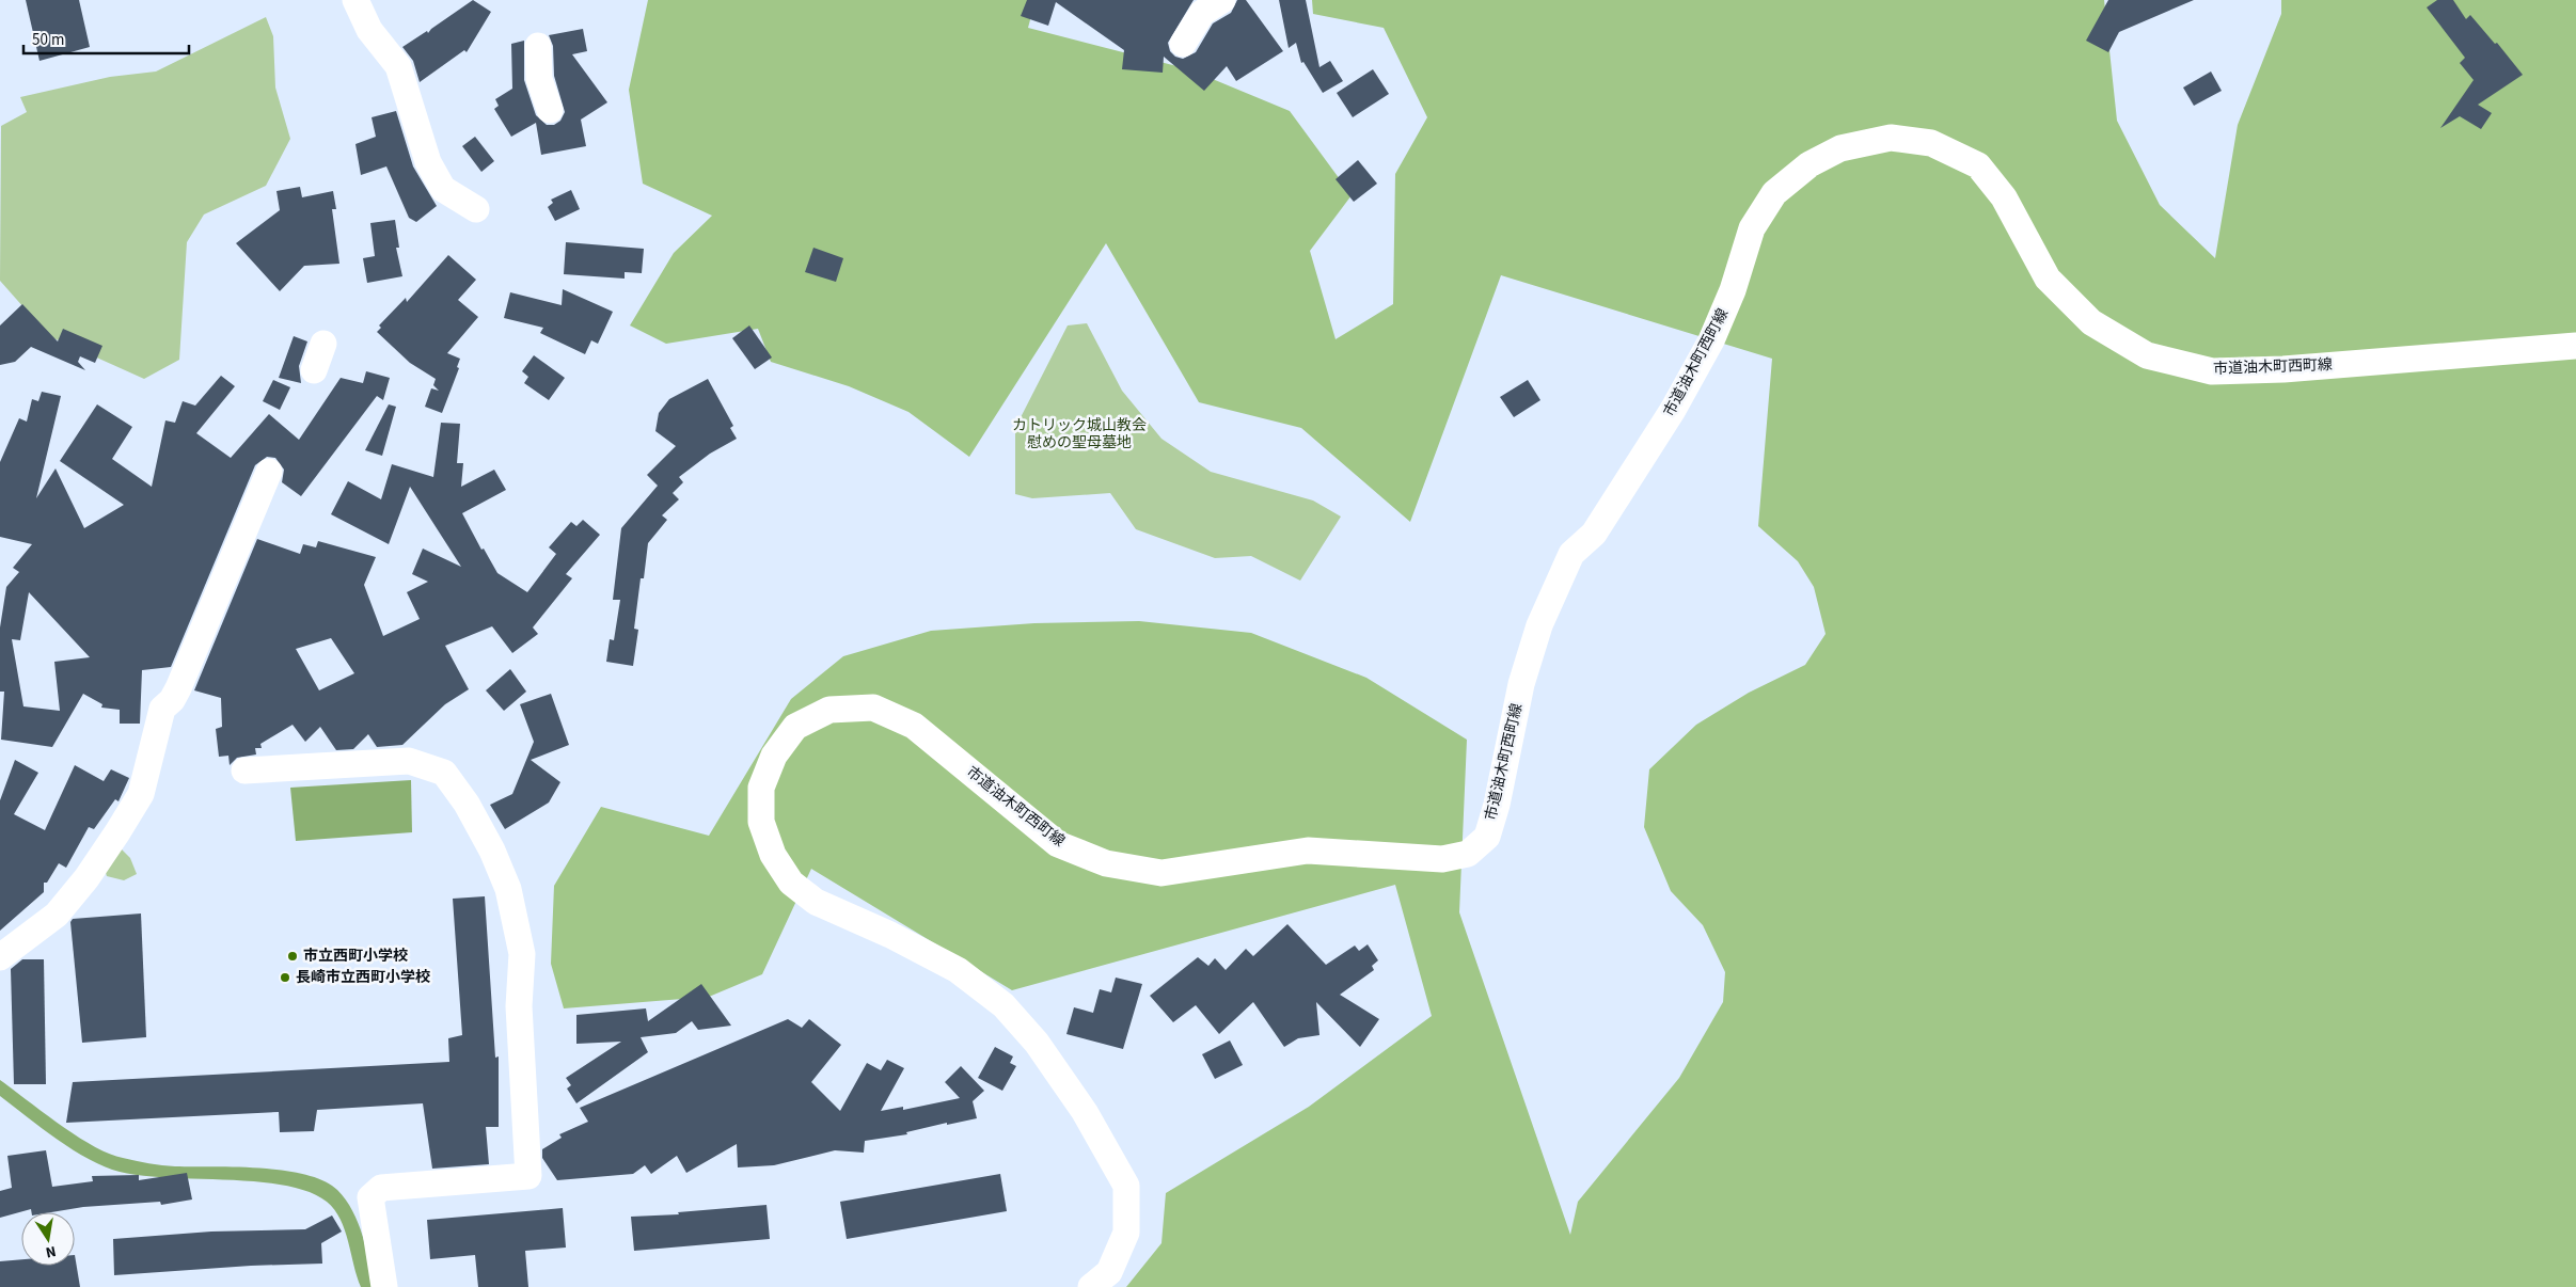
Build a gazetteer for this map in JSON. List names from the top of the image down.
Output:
{
  "streets": {
    "street": ["市道油木町西町線"]
  },
  "parks": ["カトリック城山教会 慰めの聖母墓地"],
  "places": ["市立西町小学校", "長崎市立西町小学校"],
  "scale_bar": "50 m",
  "north": "bottom"
}
